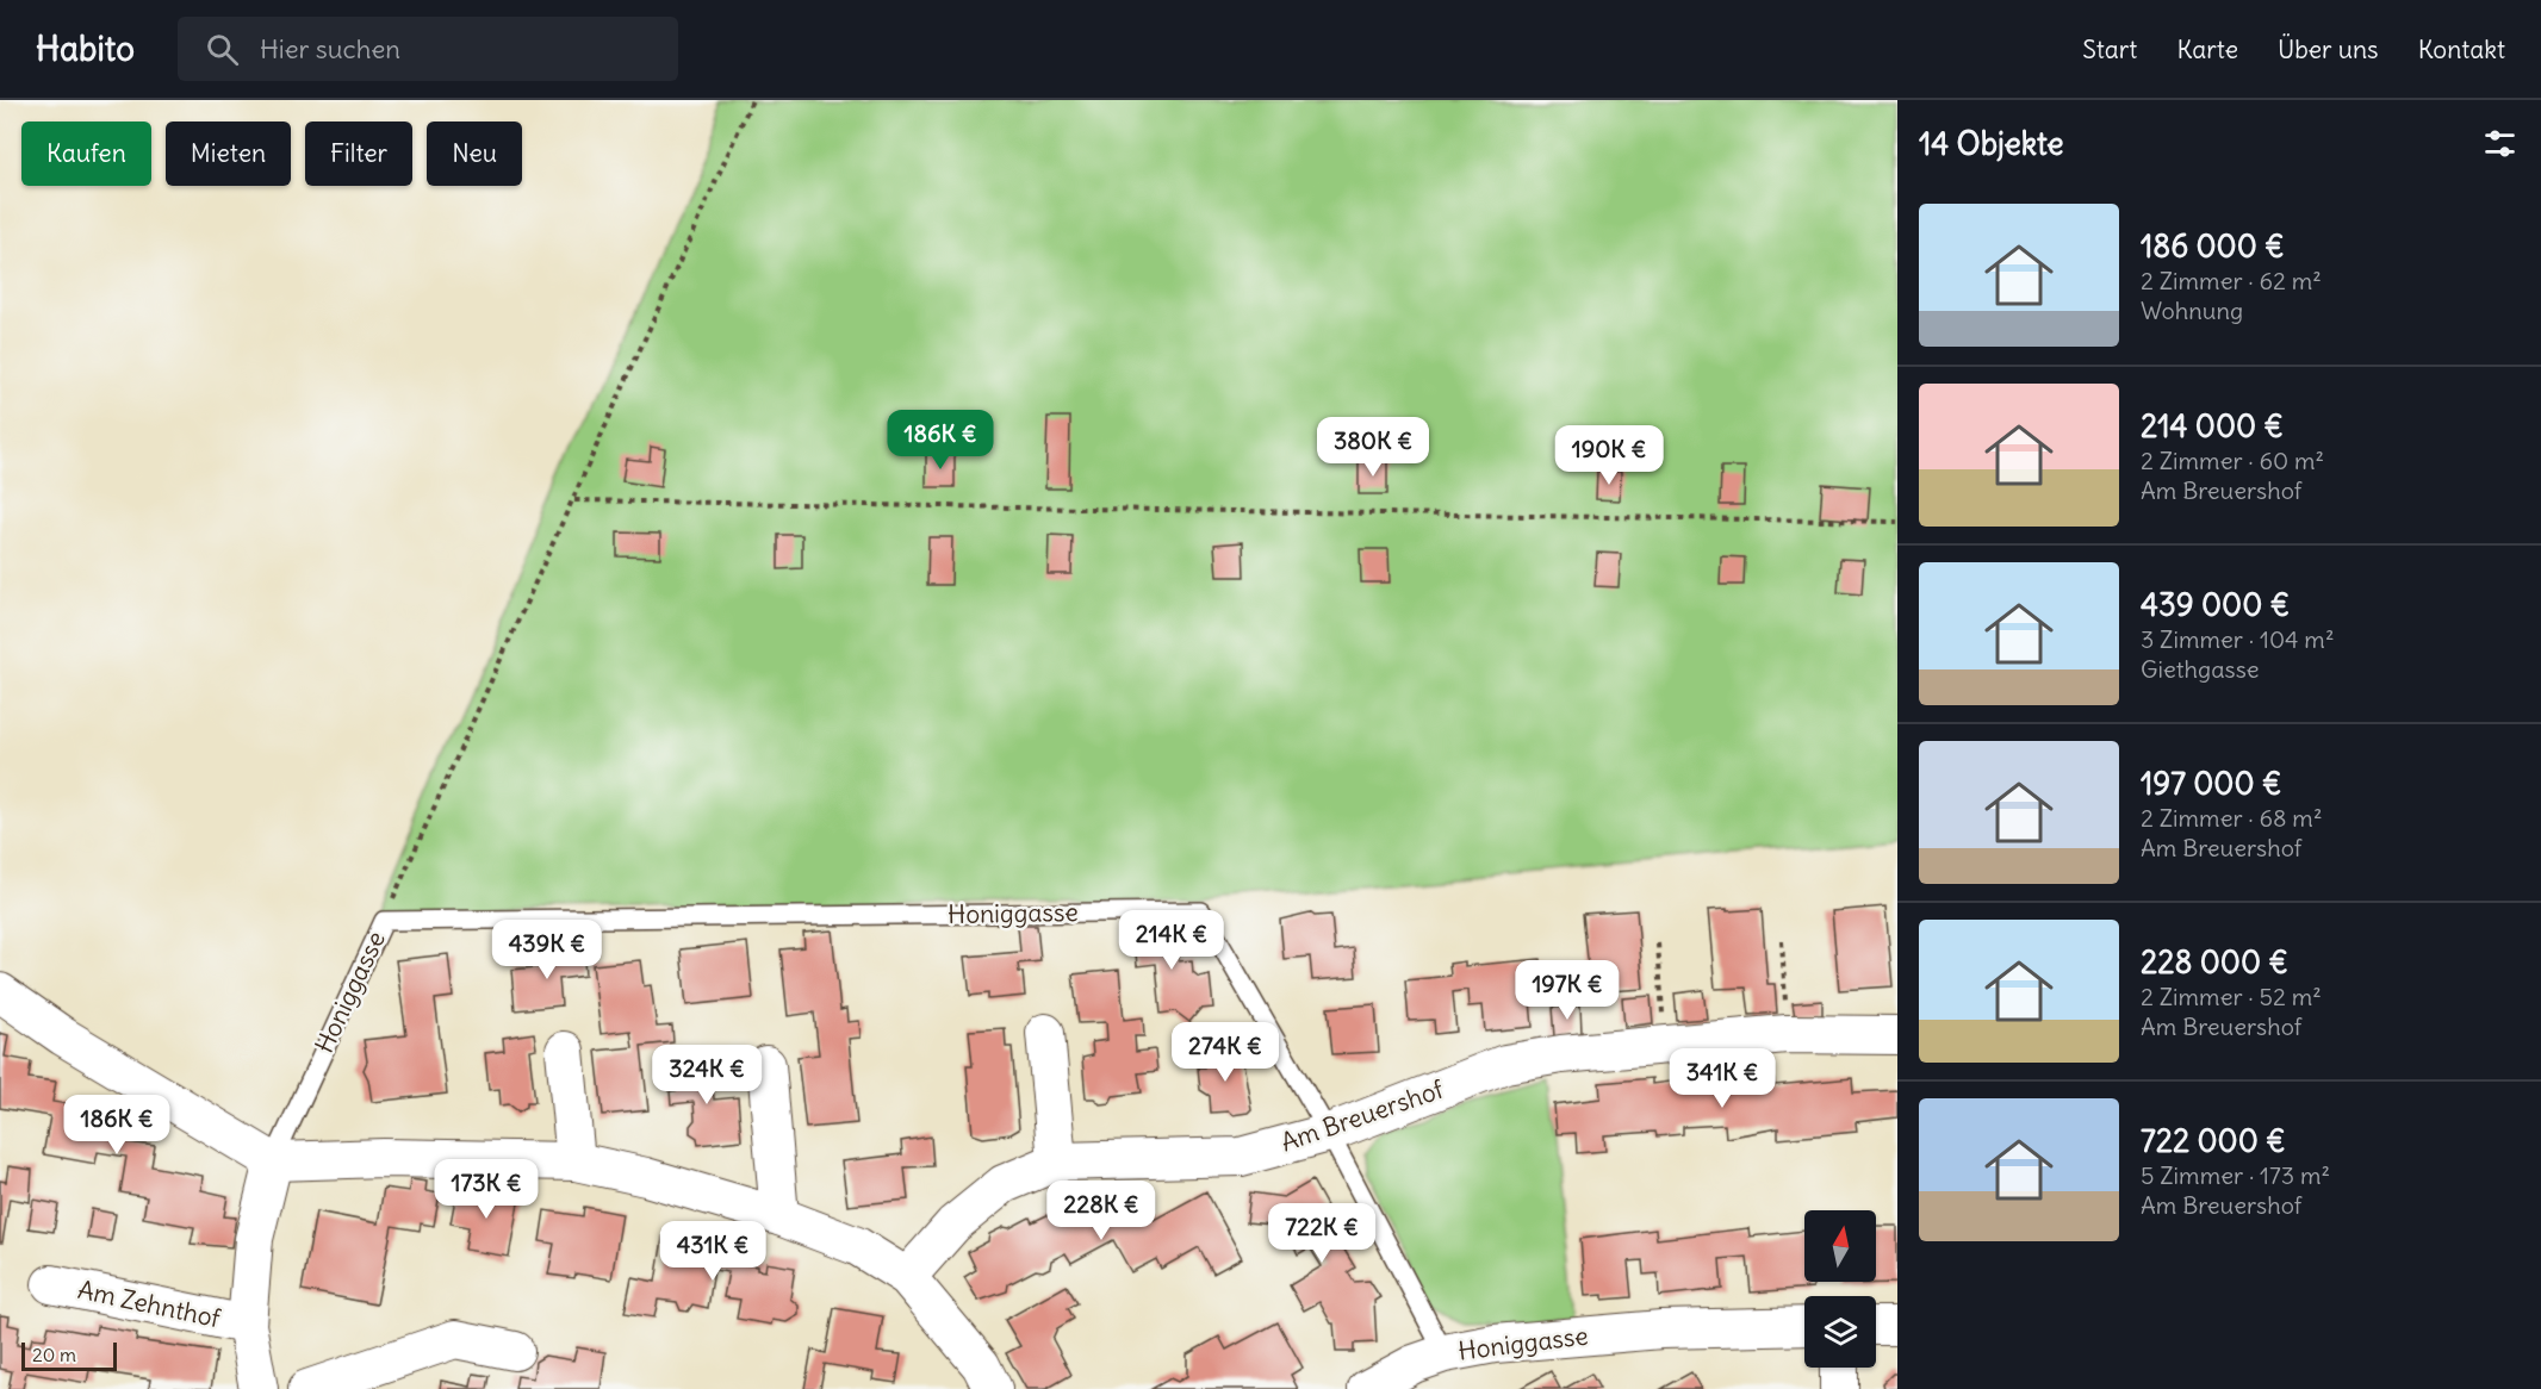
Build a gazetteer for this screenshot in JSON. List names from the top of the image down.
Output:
{
  "streets": {
    "street": ["Honiggasse", "Am Breuershof", "Am Zehnthof"]
  },
  "crossings": [
    ["Honiggasse", "Am Breuershof"],
    ["Honiggasse", "Am Zehnthof"]
  ],
  "scale_bar": "20 m",
  "north": "top",
  "page": {
    "header": "Habito",
    "search": "Hier suchen",
    "nav": [
      "Start",
      "Karte",
      "Über uns",
      "Kontakt"
    ],
    "heading": "14 Objekte",
    "chip": [
      "Kaufen",
      "Mieten",
      "Filter",
      "Neu"
    ],
    "list": [
      {
        "name": "186 000 €",
        "note": "2 Zimmer · 62 m² · Wohnung"
      },
      {
        "name": "214 000 €",
        "note": "2 Zimmer · 60 m² · Am Breuershof"
      },
      {
        "name": "439 000 €",
        "note": "3 Zimmer · 104 m² · Giethgasse"
      },
      {
        "name": "197 000 €",
        "note": "2 Zimmer · 68 m² · Am Breuershof"
      },
      {
        "name": "228 000 €",
        "note": "2 Zimmer · 52 m² · Am Breuershof"
      },
      {
        "name": "722 000 €",
        "note": "5 Zimmer · 173 m² · Am Breuershof"
      }
    ],
    "price": [
      "186K €",
      "380K €",
      "190K €",
      "214K €",
      "439K €",
      "197K €",
      "274K €",
      "324K €",
      "341K €",
      "186K €",
      "173K €",
      "228K €",
      "722K €",
      "431K €"
    ],
    "scale": "20 m"
  }
}
